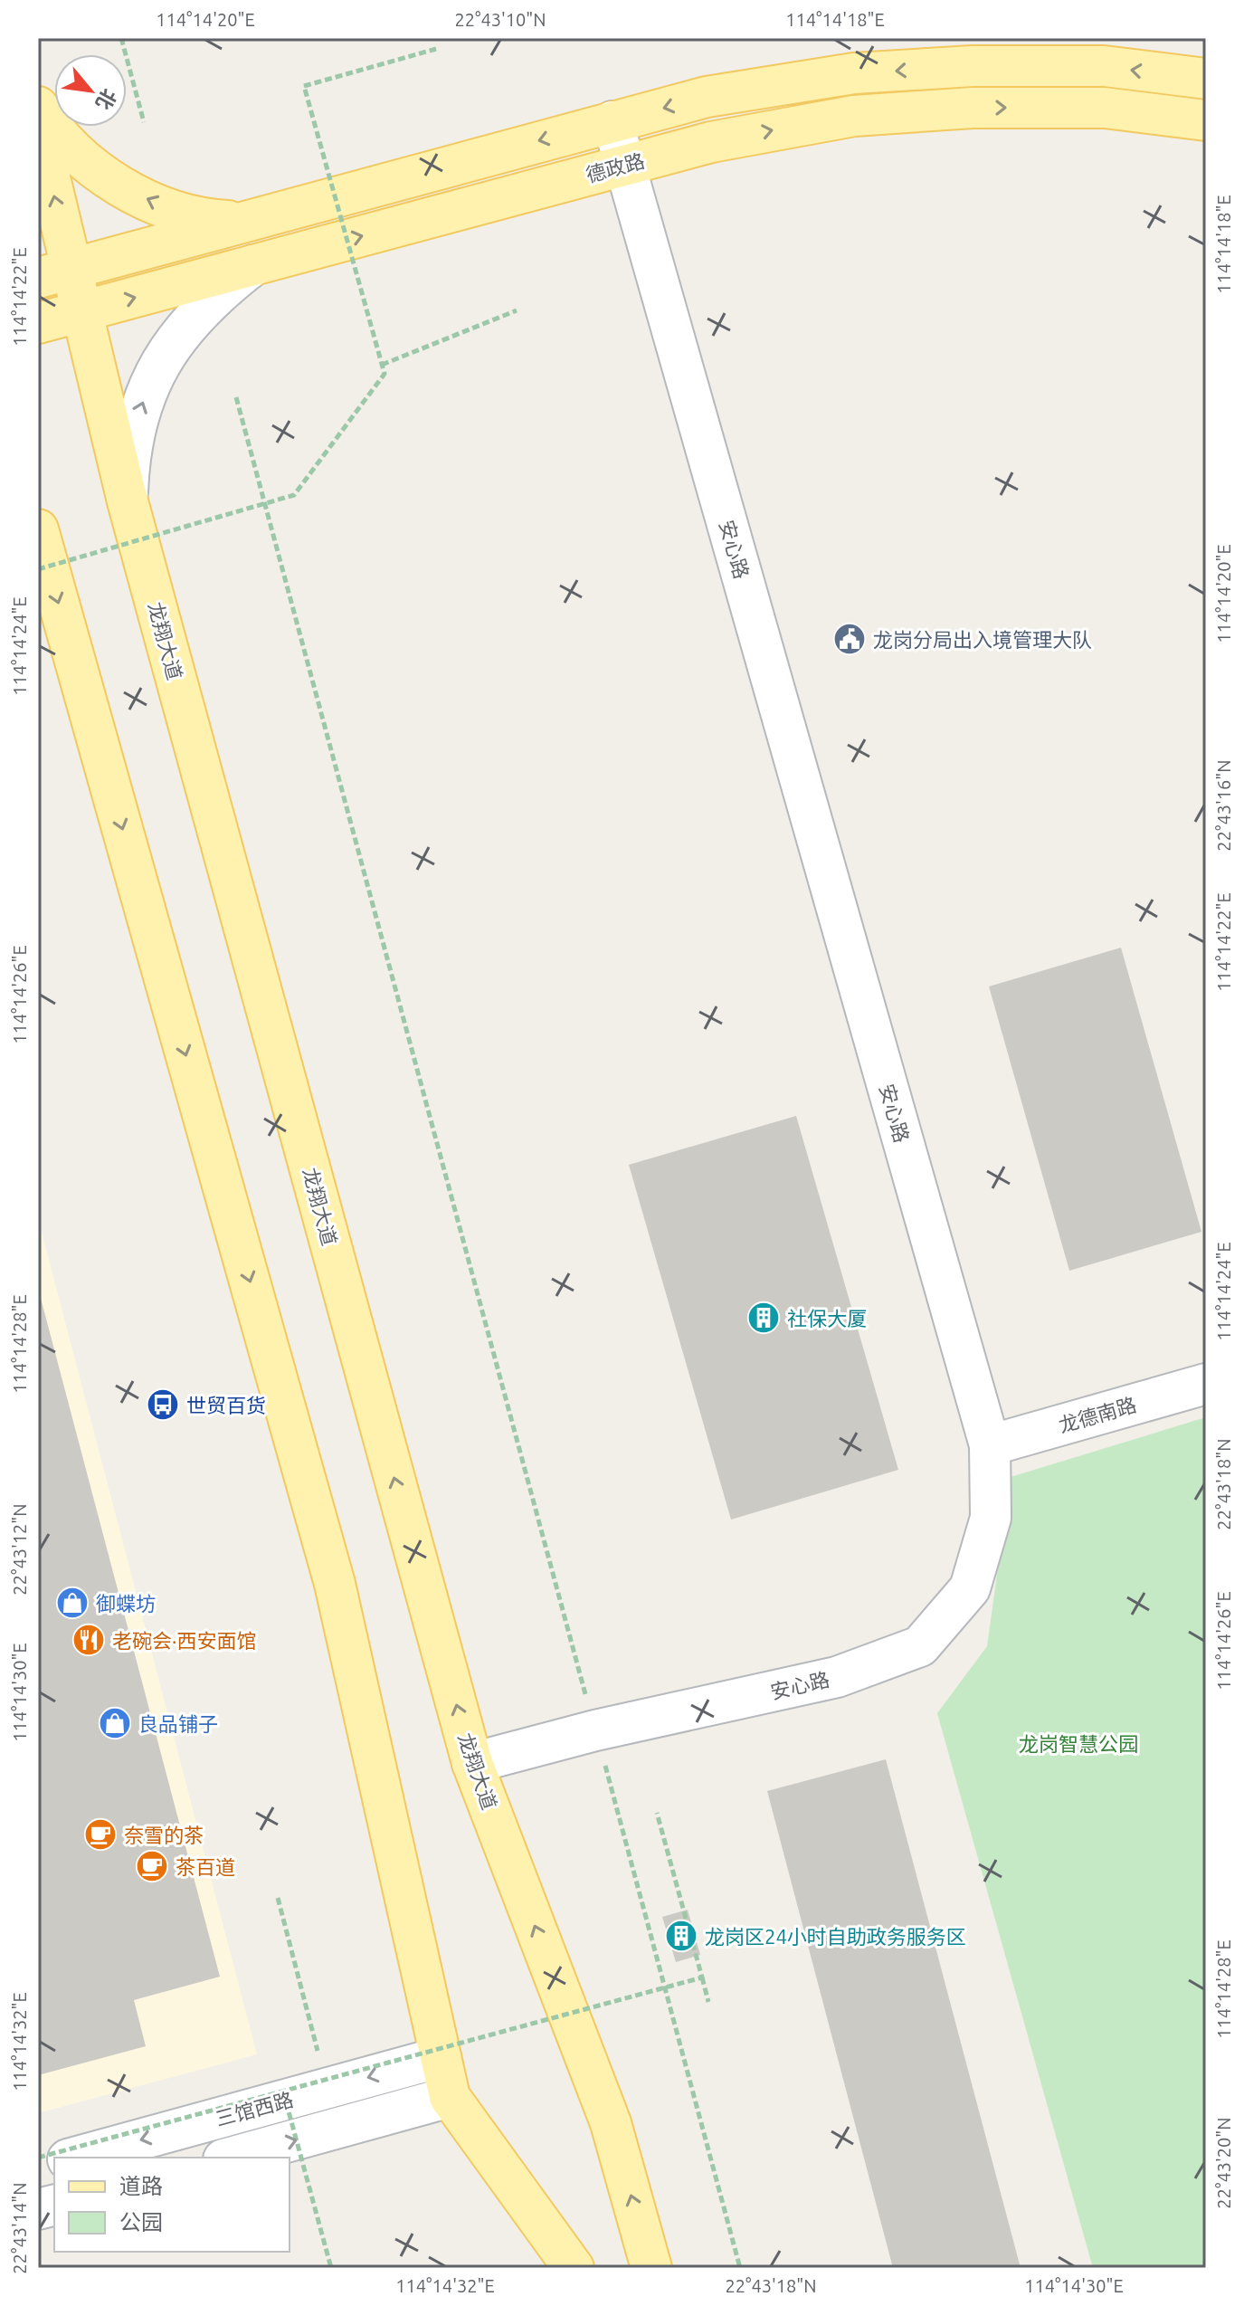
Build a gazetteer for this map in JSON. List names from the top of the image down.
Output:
{
  "streets": {
    "main road": ["德政路", "龙翔大道"],
    "street": ["安心路", "龙德南路", "三馆西路"]
  },
  "crossings": [
    ["德政路", "安心路"],
    ["德政路", "龙翔大道"],
    ["安心路", "龙翔大道"],
    ["安心路", "龙德南路"]
  ],
  "parks": ["龙岗智慧公园"],
  "places": {
    "public building": ["龙岗分局出入境管理大队"],
    "building": ["社保大厦", "龙岗区24小时自助政务服务区"],
    "bus stop": ["世贸百货"],
    "shop": ["御蝶坊", "良品铺子"],
    "restaurant": ["老碗会·西安面馆"],
    "cafe": ["奈雪的茶", "茶百道"]
  },
  "legend": ["道路", "公园"],
  "north": "bottom right",
  "coordinates": [
    "114°14'20\"E",
    "22°43'10\"N",
    "114°14'18\"E",
    "114°14'22\"E",
    "114°14'24\"E",
    "22°43'16\"N",
    "114°14'26\"E",
    "114°14'28\"E",
    "22°43'18\"N",
    "22°43'12\"N",
    "114°14'30\"E",
    "114°14'32\"E",
    "22°43'20\"N",
    "22°43'14\"N"
  ]
}
